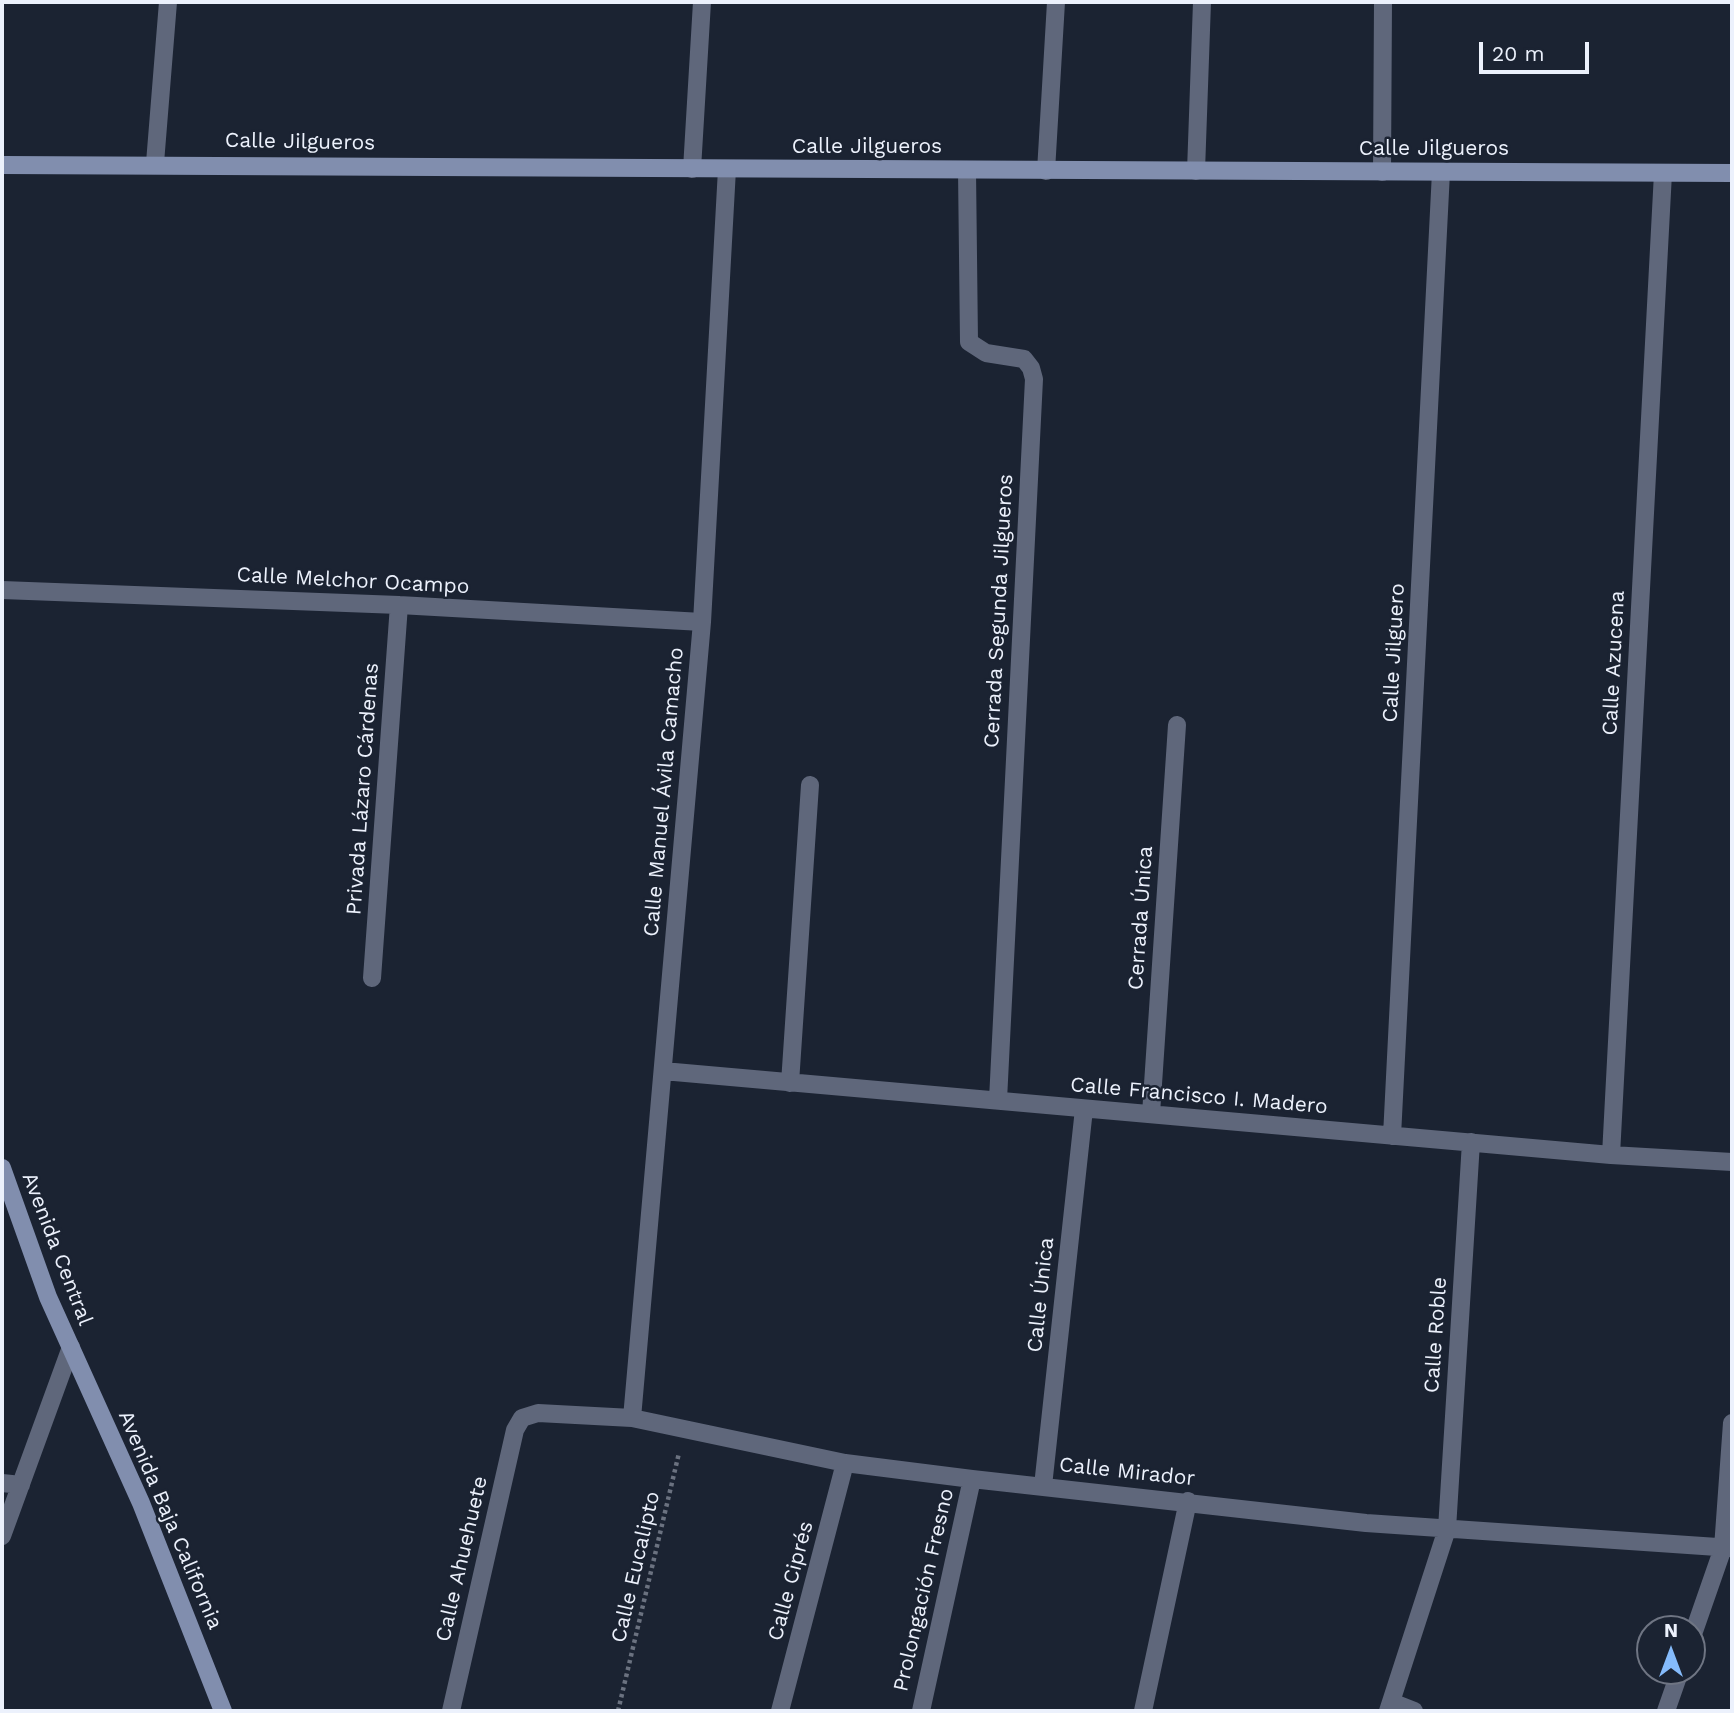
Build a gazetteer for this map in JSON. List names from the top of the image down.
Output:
{
  "streets": {
    "street": [
      "Calle Jilgueros",
      "Calle Melchor Ocampo",
      "Cerrada Segunda Jilgueros",
      "Calle Jilguero",
      "Calle Azucena",
      "Privada Lázaro Cárdenas",
      "Calle Manuel Ávila Camacho",
      "Cerrada Única",
      "Calle Francisco I. Madero",
      "Avenida Central",
      "Calle Única",
      "Calle Roble",
      "Calle Mirador",
      "Avenida Baja California",
      "Calle Ahuehuete",
      "Calle Ciprés",
      "Prolongación Fresno"
    ],
    "path": ["Calle Eucalipto"]
  },
  "crossings": [
    ["Calle Jilgueros", "Cerrada Segunda Jilgueros"],
    ["Calle Jilgueros", "Calle Jilguero"],
    ["Calle Jilgueros", "Calle Azucena"],
    ["Calle Jilgueros", "Calle Manuel Ávila Camacho"],
    ["Calle Melchor Ocampo", "Privada Lázaro Cárdenas"],
    ["Calle Melchor Ocampo", "Calle Manuel Ávila Camacho"],
    ["Cerrada Segunda Jilgueros", "Calle Francisco I. Madero"],
    ["Calle Jilguero", "Calle Francisco I. Madero"],
    ["Calle Azucena", "Calle Francisco I. Madero"],
    ["Calle Manuel Ávila Camacho", "Calle Francisco I. Madero"],
    ["Calle Manuel Ávila Camacho", "Calle Mirador"],
    ["Cerrada Única", "Calle Francisco I. Madero"],
    ["Calle Francisco I. Madero", "Calle Única"],
    ["Calle Francisco I. Madero", "Calle Roble"],
    ["Avenida Central", "Avenida Baja California"],
    ["Calle Única", "Calle Mirador"],
    ["Calle Roble", "Calle Mirador"],
    ["Calle Mirador", "Calle Ahuehuete"],
    ["Calle Mirador", "Calle Eucalipto"],
    ["Calle Mirador", "Calle Ciprés"],
    ["Calle Mirador", "Prolongación Fresno"]
  ],
  "scale_bar": "20 m",
  "north": "top"
}
